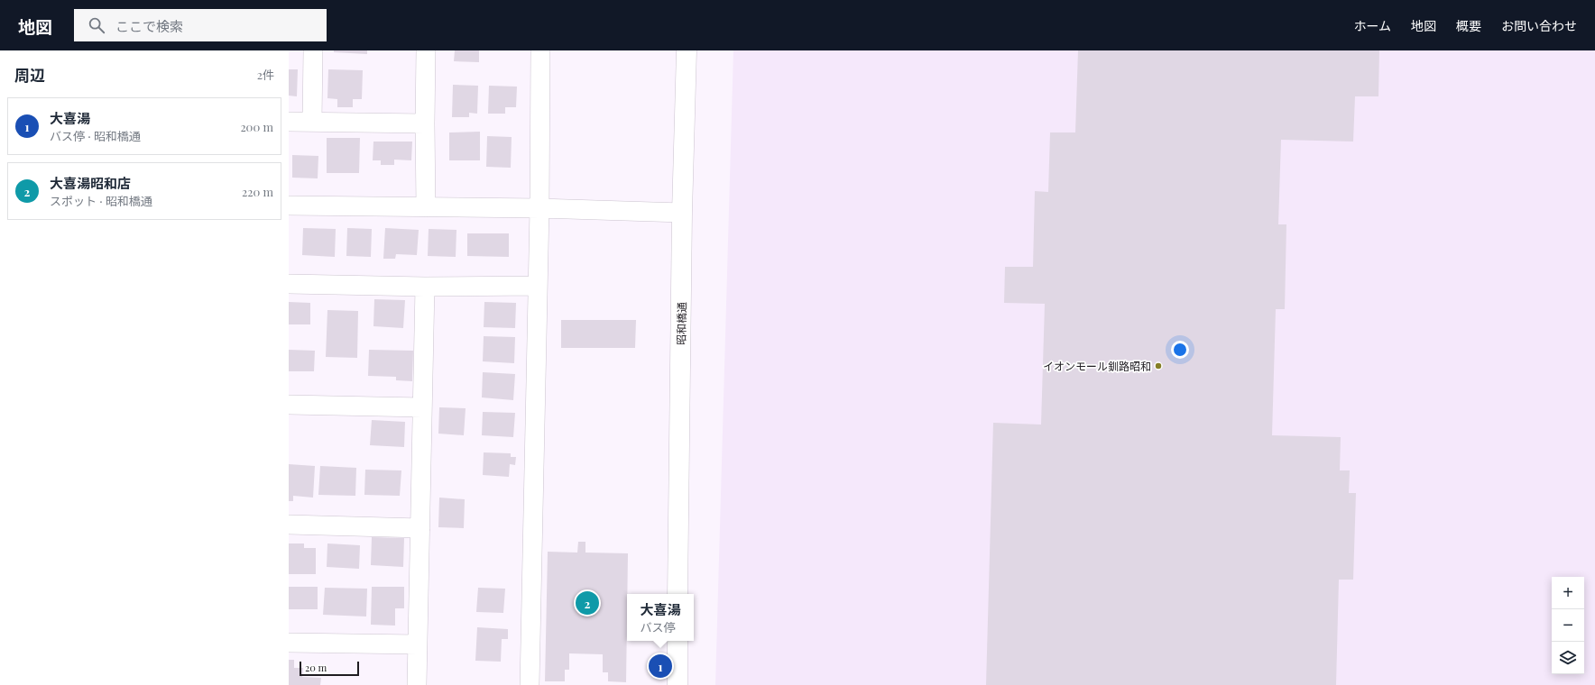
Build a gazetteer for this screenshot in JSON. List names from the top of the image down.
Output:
{
  "streets": {
    "street": ["昭和橋通"]
  },
  "places": ["イオンモール釧路昭和"],
  "scale_bar": "20 m",
  "page": {
    "header": "地図",
    "search": "ここで検索",
    "nav": [
      "ホーム",
      "地図",
      "概要",
      "お問い合わせ"
    ],
    "heading": ["周辺", "2件"],
    "list": [
      {
        "mark": "1",
        "name": "大喜湯",
        "note": "バス停 · 昭和橋通",
        "value": "200 m"
      },
      {
        "mark": "2",
        "name": "大喜湯昭和店",
        "note": "スポット · 昭和橋通",
        "value": "220 m"
      }
    ],
    "map_buttons": ["+", "−"],
    "pins": ["2", "1"],
    "popup": ["大喜湯", "バス停"],
    "scale": "20 m"
  }
}
